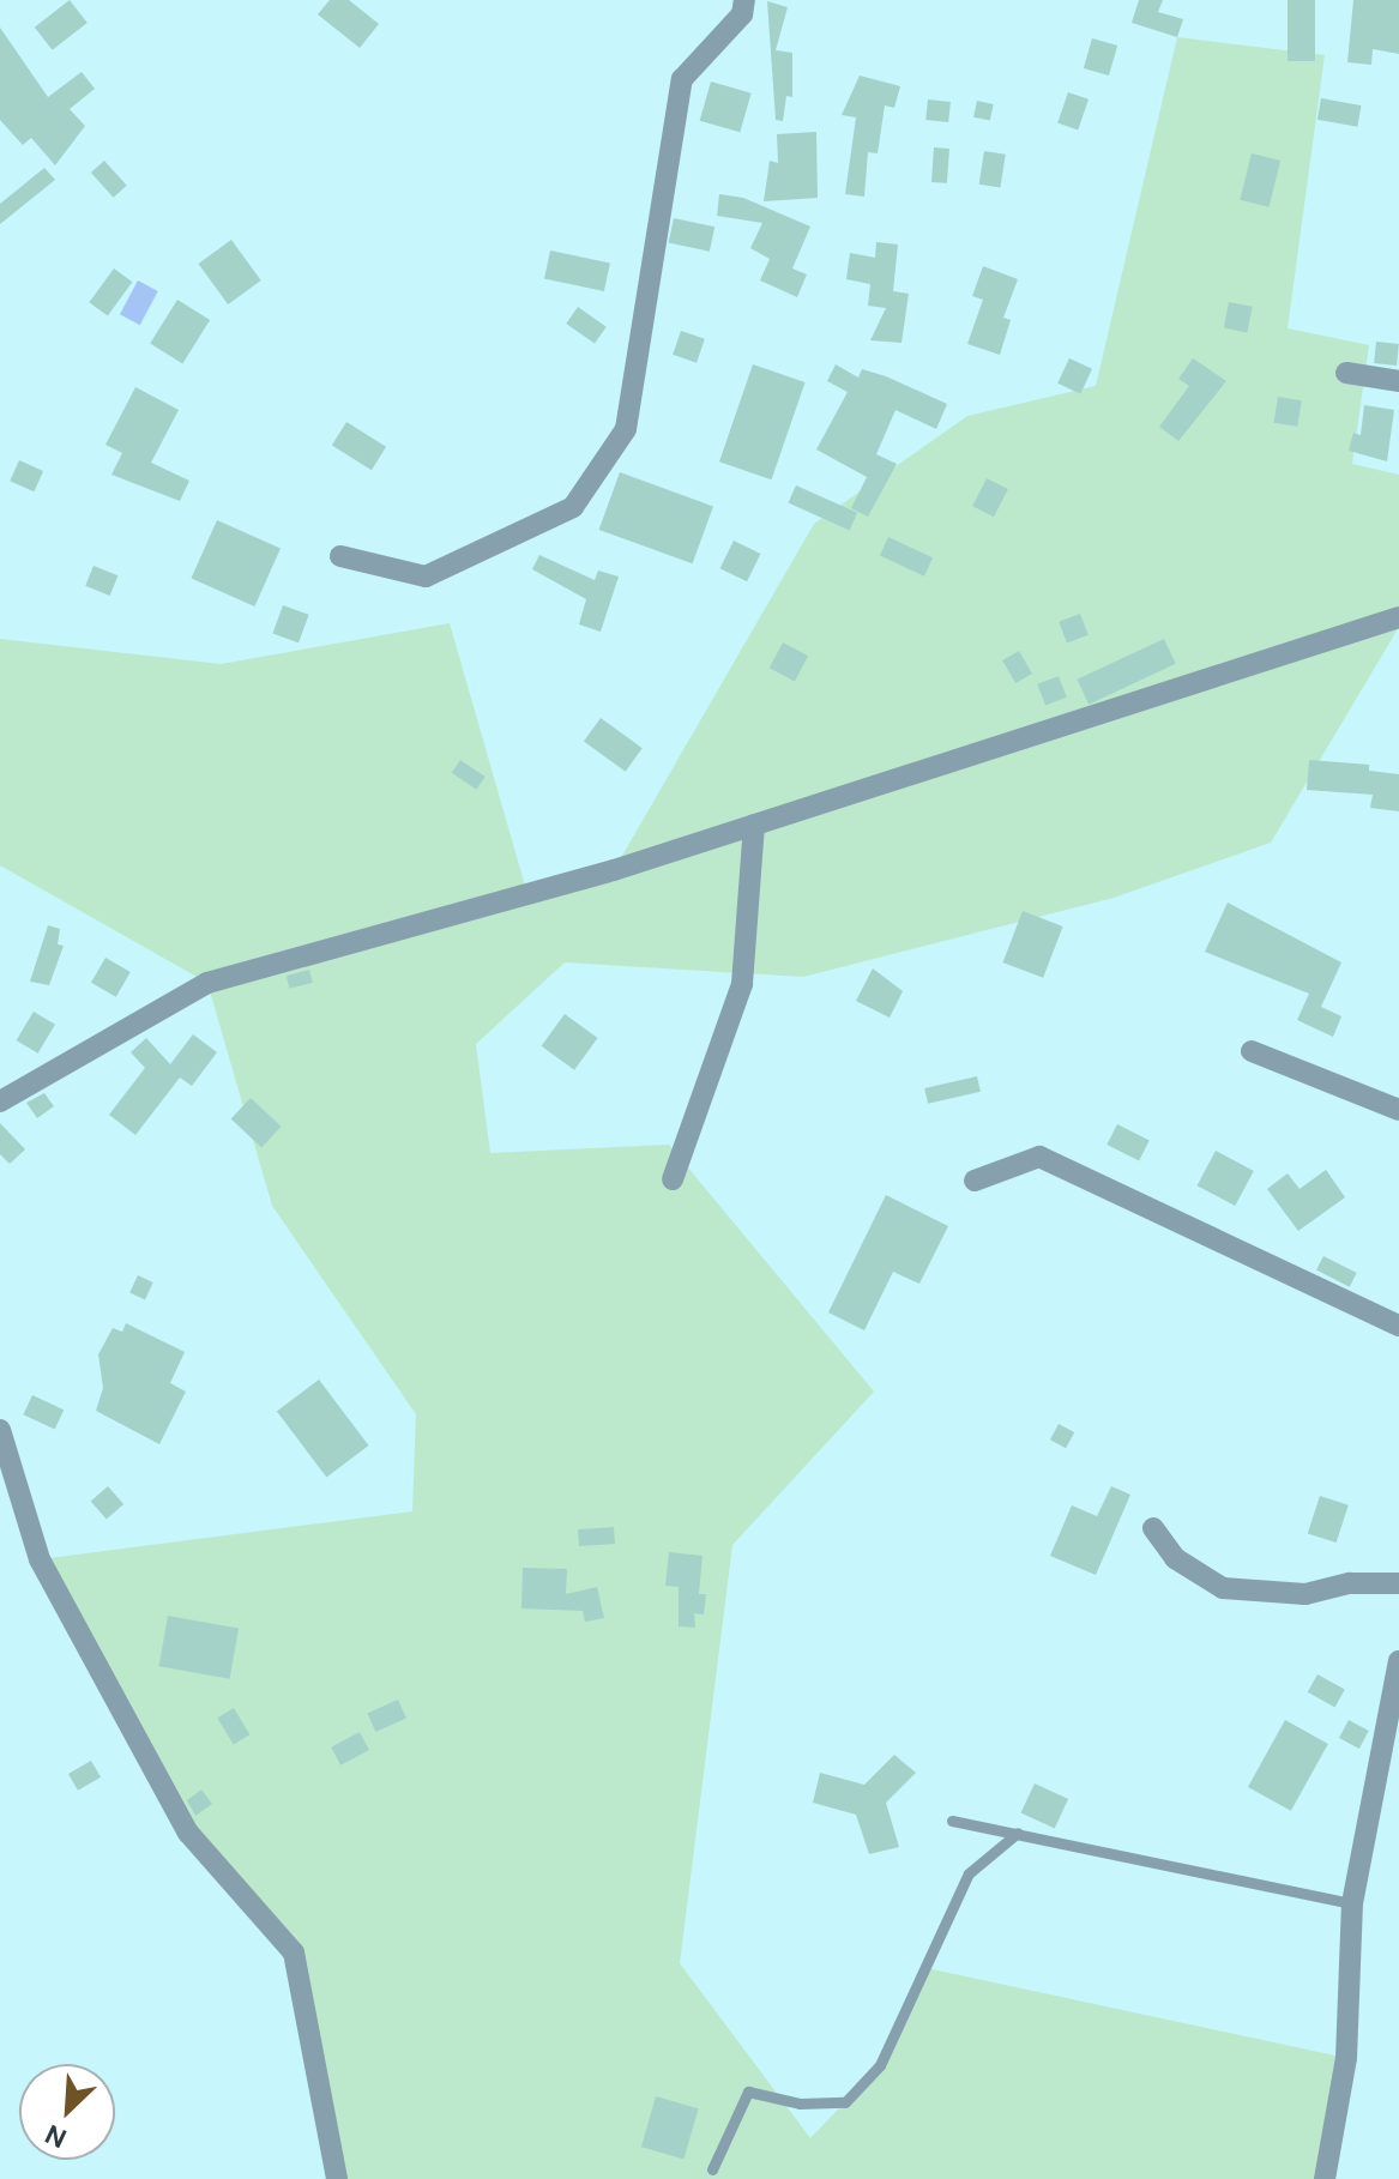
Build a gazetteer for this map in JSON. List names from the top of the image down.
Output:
{
  "north": "bottom left"
}
